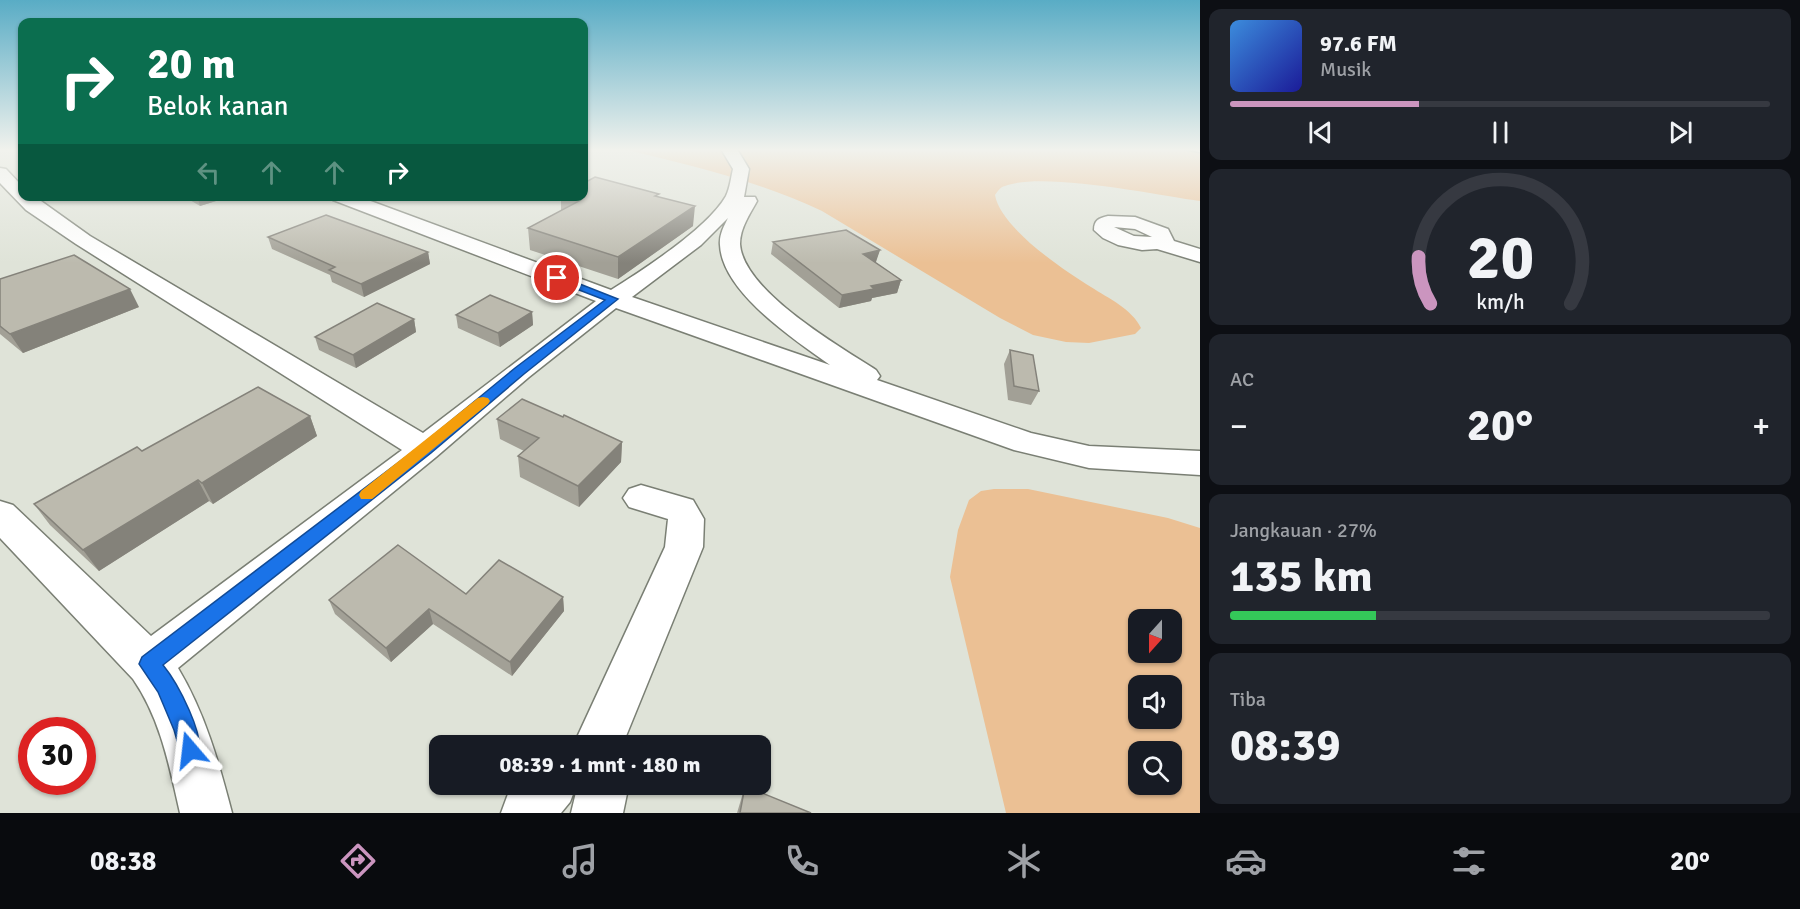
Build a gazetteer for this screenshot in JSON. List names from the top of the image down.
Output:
{
  "north": "bottom",
  "page": {
    "turn": ["20 m", "Belok kanan"],
    "song": ["97.6 FM", "Musik"],
    "tile": [
      "AC",
      ["Jangkauan · 27%", "135 km"],
      ["Tiba", "08:39"]
    ],
    "heat": ["−", "20°", "+"],
    "limit": "30",
    "trip": "08:39 · 1 mnt · 180 m",
    "tabs": ["08:38", "20°"],
    "gauge": ["20", "km/h"]
  }
}
